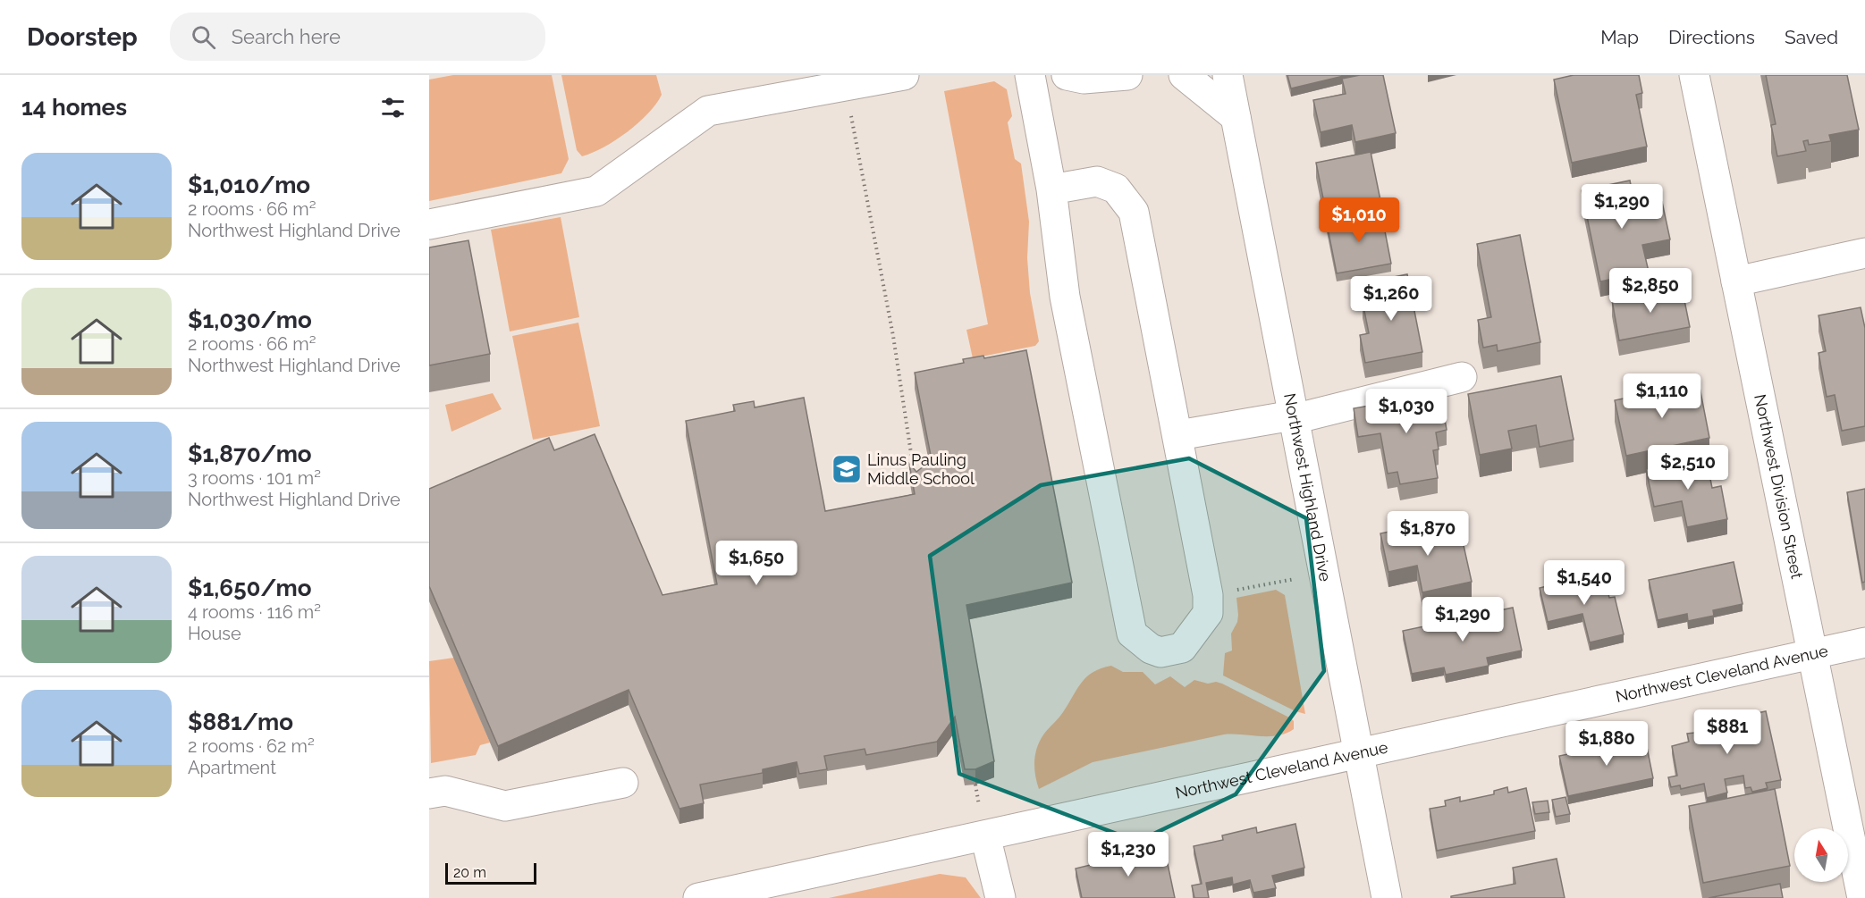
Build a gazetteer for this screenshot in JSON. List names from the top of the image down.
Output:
{
  "streets": {
    "street": ["Northwest Highland Drive", "Northwest Division Street", "Northwest Cleveland Avenue"]
  },
  "crossings": [
    ["Northwest Highland Drive", "Northwest Cleveland Avenue"],
    ["Northwest Division Street", "Northwest Cleveland Avenue"]
  ],
  "places": {
    "school or university": ["Linus Pauling Middle School"]
  },
  "scale_bar": "20 m",
  "north": "top",
  "page": {
    "header": "Doorstep",
    "search": "Search here",
    "nav": ["Map", "Directions", "Saved"],
    "heading": "14 homes",
    "list": [
      {
        "name": "$1,010/mo",
        "note": "2 rooms · 66 m² · Northwest Highland Drive"
      },
      {
        "name": "$1,030/mo",
        "note": "2 rooms · 66 m² · Northwest Highland Drive"
      },
      {
        "name": "$1,870/mo",
        "note": "3 rooms · 101 m² · Northwest Highland Drive"
      },
      {
        "name": "$1,650/mo",
        "note": "4 rooms · 116 m² · House"
      },
      {
        "name": "$881/mo",
        "note": "2 rooms · 62 m² · Apartment"
      }
    ],
    "price": [
      "$1,290",
      "$1,010",
      "$2,850",
      "$1,260",
      "$1,110",
      "$1,030",
      "$2,510",
      "$1,870",
      "$1,650",
      "$1,540",
      "$1,290",
      "$881",
      "$1,880",
      "$1,230"
    ],
    "scale": "20 m"
  }
}
